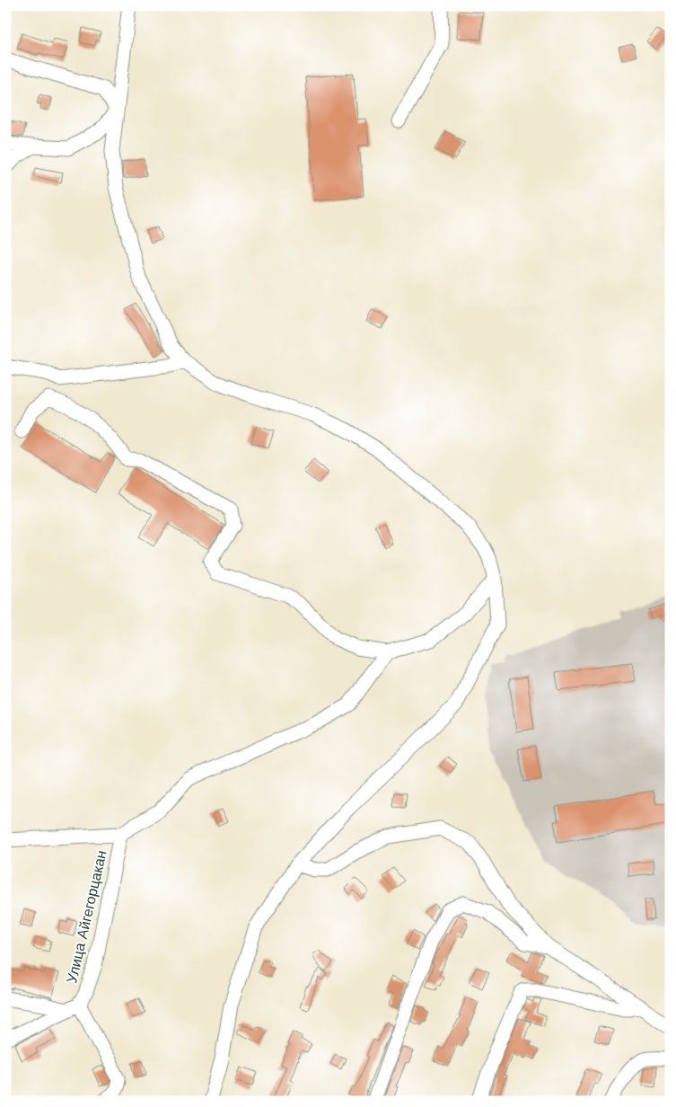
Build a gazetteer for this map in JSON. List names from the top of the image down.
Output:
{
  "streets": {
    "street": ["Улица Айгегорцакан"]
  }
}
